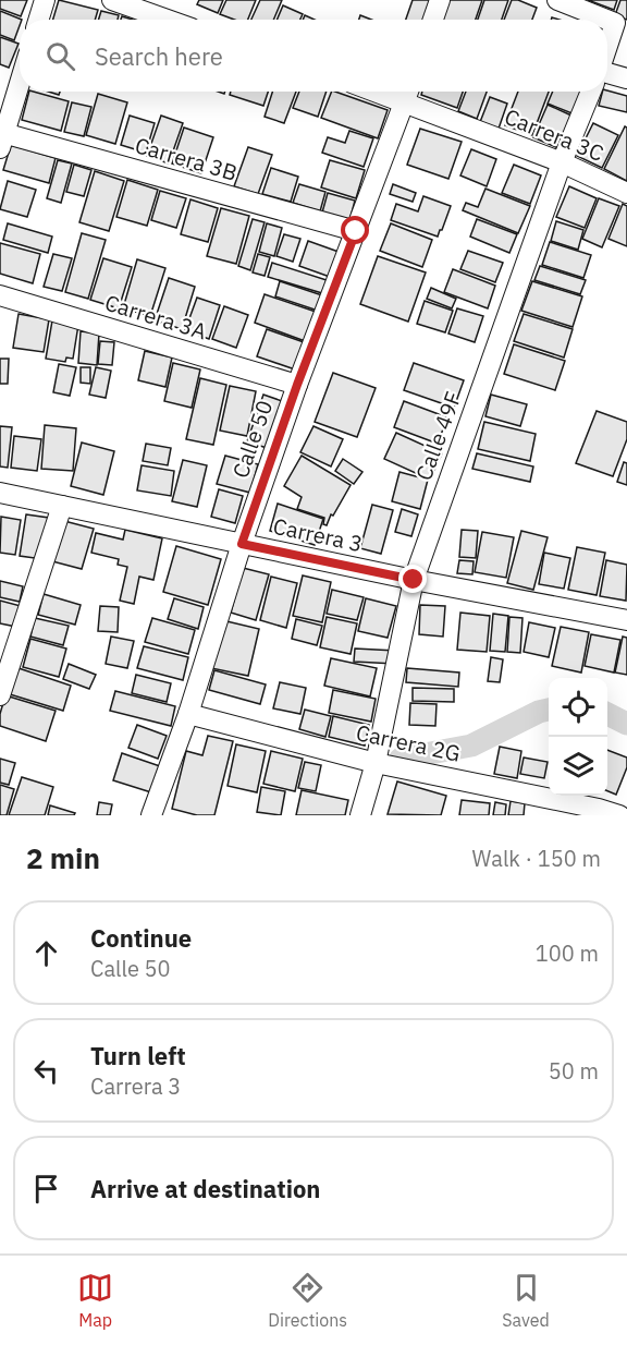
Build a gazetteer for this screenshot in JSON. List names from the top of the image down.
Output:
{
  "streets": {
    "street": [
      "Carrera 3C",
      "Carrera 3B",
      "Carrera 3A",
      "Calle 49F",
      "Calle 50",
      "Carrera 3",
      "Carrera 2G"
    ]
  },
  "crossings": [
    ["Carrera 3C", "Calle 49F"],
    ["Carrera 3C", "Calle 50"],
    ["Carrera 3B", "Calle 50"],
    ["Carrera 3A", "Calle 50"],
    ["Calle 49F", "Carrera 3"],
    ["Calle 49F", "Carrera 2G"],
    ["Calle 50", "Carrera 3"],
    ["Calle 50", "Carrera 2G"]
  ],
  "page": {
    "search": "Search here",
    "heading": ["2 min", "Walk · 150 m"],
    "list": [
      ["Continue", "Calle 50", "100 m"],
      ["Turn left", "Carrera 3", "50 m"],
      "Arrive at destination"
    ],
    "nav": ["Map", "Directions", "Saved"]
  }
}
